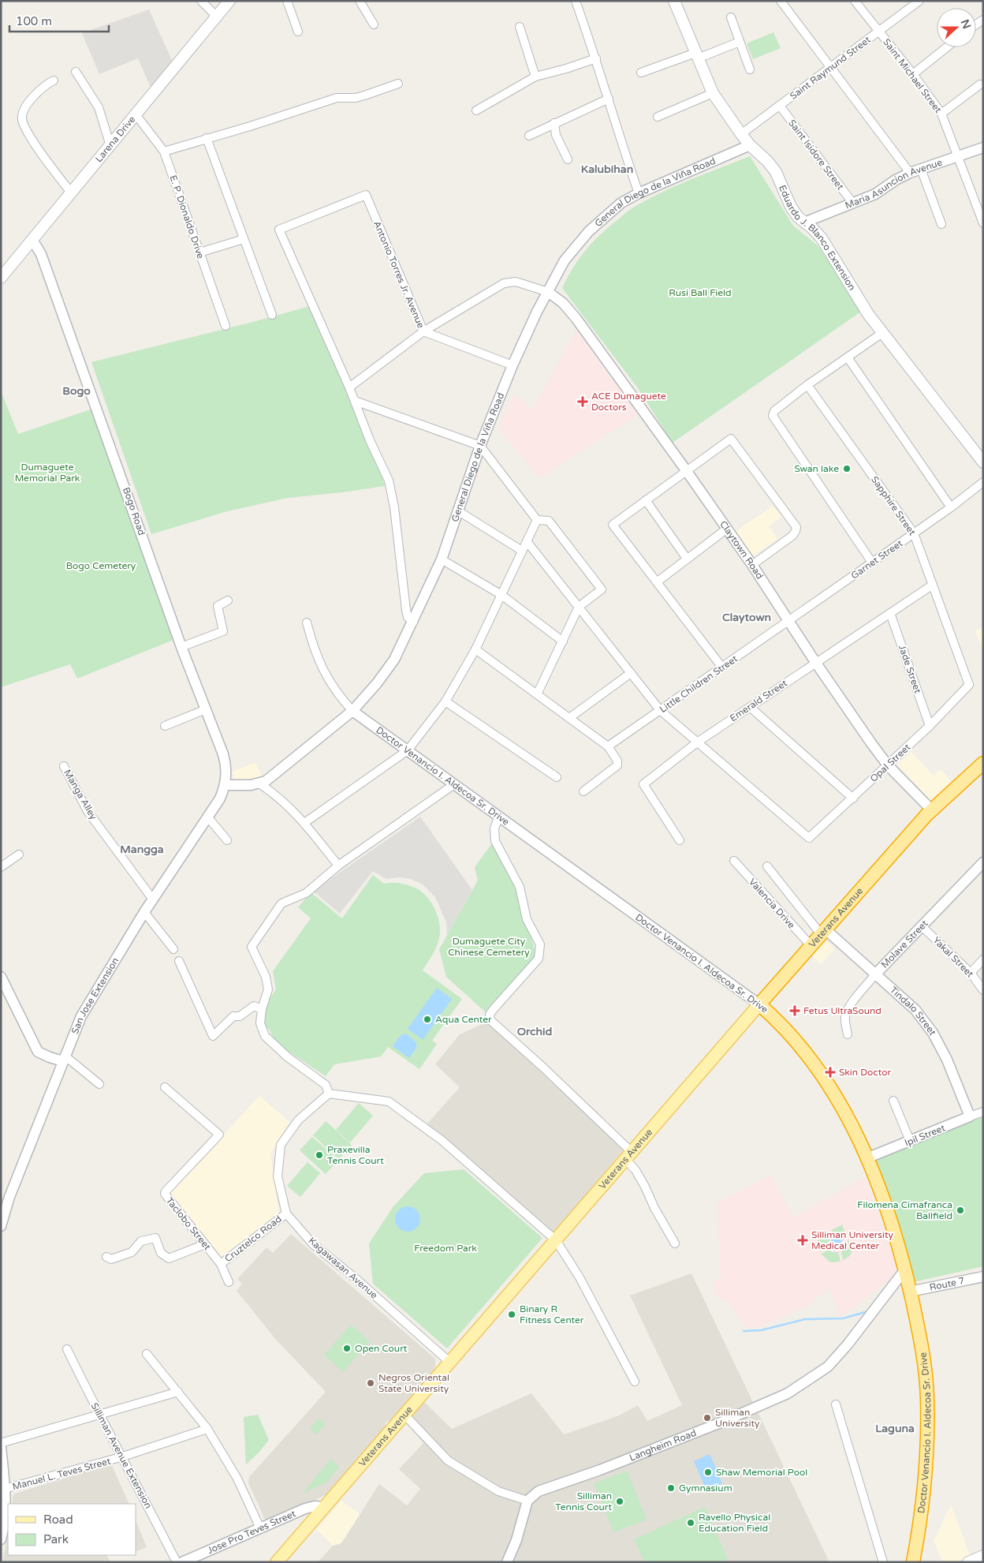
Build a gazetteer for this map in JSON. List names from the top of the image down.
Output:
{
  "streets": {
    "highway": ["Doctor Venancio I. Aldecoa Sr. Drive", "Veterans Avenue"],
    "main road": ["Larena Drive", "Eduardo J. Blanco Extension"],
    "street": [
      "Saint Raymund Street",
      "Saint Michael Street",
      "Saint Isidore Street",
      "Maria Asuncion Avenue",
      "General Diego de la Viña Road",
      "E. P. Dionaldo Drive",
      "Antonio Torres Jr. Avenue",
      "Sapphire Street",
      "Bogo Road",
      "Claytown Road",
      "Garnet Street",
      "Jade Street",
      "Little Children Street",
      "Emerald Street",
      "Opal Street",
      "Manga Alley",
      "Valencia Drive",
      "Molave Street",
      "Yakal Street",
      "San Jose Extension",
      "Tindalo Street",
      "Ipil Street",
      "Taclobo Street",
      "Cruztelco Road",
      "Kagawasan Avenue",
      "Route 7",
      "Langheim Road",
      "Silliman Avenue Extension",
      "Manuel L. Teves Street",
      "Jose Pro Teves Street"
    ]
  },
  "crossings": [
    ["Saint Raymund Street", "Saint Michael Street"],
    ["Saint Raymund Street", "Saint Isidore Street"],
    ["Saint Raymund Street", "Eduardo J. Blanco Extension"],
    ["Saint Michael Street", "Maria Asuncion Avenue"],
    ["Larena Drive", "E. P. Dionaldo Drive"],
    ["Larena Drive", "Bogo Road"],
    ["Saint Isidore Street", "Maria Asuncion Avenue"],
    ["Maria Asuncion Avenue", "Eduardo J. Blanco Extension"],
    ["General Diego de la Viña Road", "Eduardo J. Blanco Extension"],
    ["General Diego de la Viña Road", "Antonio Torres Jr. Avenue"],
    ["General Diego de la Viña Road", "Bogo Road"],
    ["General Diego de la Viña Road", "Claytown Road"],
    ["General Diego de la Viña Road", "Doctor Venancio I. Aldecoa Sr. Drive"],
    ["General Diego de la Viña Road", "San Jose Extension"],
    ["Sapphire Street", "Garnet Street"],
    ["Sapphire Street", "Emerald Street"],
    ["Sapphire Street", "Opal Street"],
    ["Bogo Road", "San Jose Extension"],
    ["Claytown Road", "Garnet Street"],
    ["Claytown Road", "Little Children Street"],
    ["Claytown Road", "Emerald Street"],
    ["Claytown Road", "Opal Street"],
    ["Claytown Road", "Veterans Avenue"],
    ["Garnet Street", "Little Children Street"],
    ["Jade Street", "Emerald Street"],
    ["Jade Street", "Opal Street"],
    ["Emerald Street", "Opal Street"],
    ["Doctor Venancio I. Aldecoa Sr. Drive", "Veterans Avenue"],
    ["Doctor Venancio I. Aldecoa Sr. Drive", "Ipil Street"],
    ["Doctor Venancio I. Aldecoa Sr. Drive", "Route 7"],
    ["Doctor Venancio I. Aldecoa Sr. Drive", "Langheim Road"],
    ["Manga Alley", "San Jose Extension"],
    ["Valencia Drive", "Veterans Avenue"],
    ["Veterans Avenue", "Tindalo Street"],
    ["Veterans Avenue", "Kagawasan Avenue"],
    ["Veterans Avenue", "Jose Pro Teves Street"],
    ["Molave Street", "Yakal Street"],
    ["Molave Street", "Tindalo Street"],
    ["Tindalo Street", "Ipil Street"],
    ["Taclobo Street", "Cruztelco Road"],
    ["Cruztelco Road", "Kagawasan Avenue"],
    ["Silliman Avenue Extension", "Manuel L. Teves Street"]
  ],
  "districts": [
    "Kalubihan",
    "Bogo",
    "Claytown",
    "Mangga",
    "Orchid",
    "Laguna"
  ],
  "parks": [
    "Rusi Ball Field",
    "Dumaguete Memorial Park",
    "Bogo Cemetery",
    "Dumaguete City Chinese Cemetery",
    "Freedom Park"
  ],
  "places": {
    "health": [
      "ACE Dumaguete Doctors",
      "Fetus UltraSound",
      "Skin Doctor",
      "Silliman University Medical Center"
    ],
    "other": [
      "Swan lake",
      "Aqua Center",
      "Praxevilla Tennis Court",
      "Filomena Cimafranca Ballfield",
      "Binary R Fitness Center",
      "Open Court",
      "Negros Oriental State University",
      "Silliman University",
      "Shaw Memorial Pool",
      "Gymnasium",
      "Silliman Tennis Court",
      "Ravello Physical Education Field"
    ]
  },
  "legend": ["Road", "Park"],
  "scale_bar": "100 m",
  "north": "right"
}
